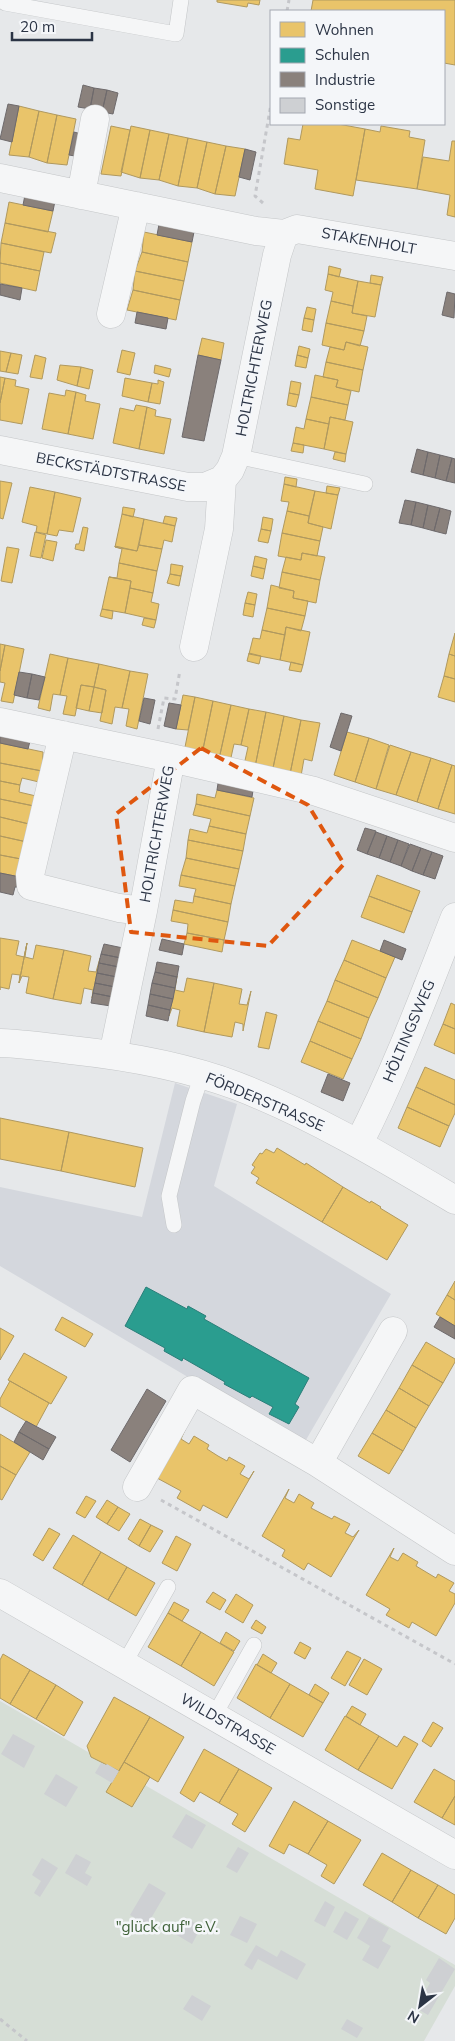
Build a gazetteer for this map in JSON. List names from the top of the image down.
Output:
{
  "streets": {
    "street": [
      "STAKENHOLT",
      "HOLTRICHTERWEG",
      "BECKSTÄDTSTRASSE",
      "HÖLTINGSWEG",
      "FÖRDERSTRASSE",
      "WILDSTRASSE"
    ]
  },
  "crossings": [
    ["STAKENHOLT", "HOLTRICHTERWEG"],
    ["HOLTRICHTERWEG", "BECKSTÄDTSTRASSE"],
    ["HOLTRICHTERWEG", "FÖRDERSTRASSE"],
    ["HÖLTINGSWEG", "FÖRDERSTRASSE"]
  ],
  "parks": ["\"glück auf\" e.V."],
  "legend": [
    "Wohnen",
    "Schulen",
    "Industrie",
    "Sonstige"
  ],
  "scale_bar": "20 m",
  "north": "bottom left"
}
